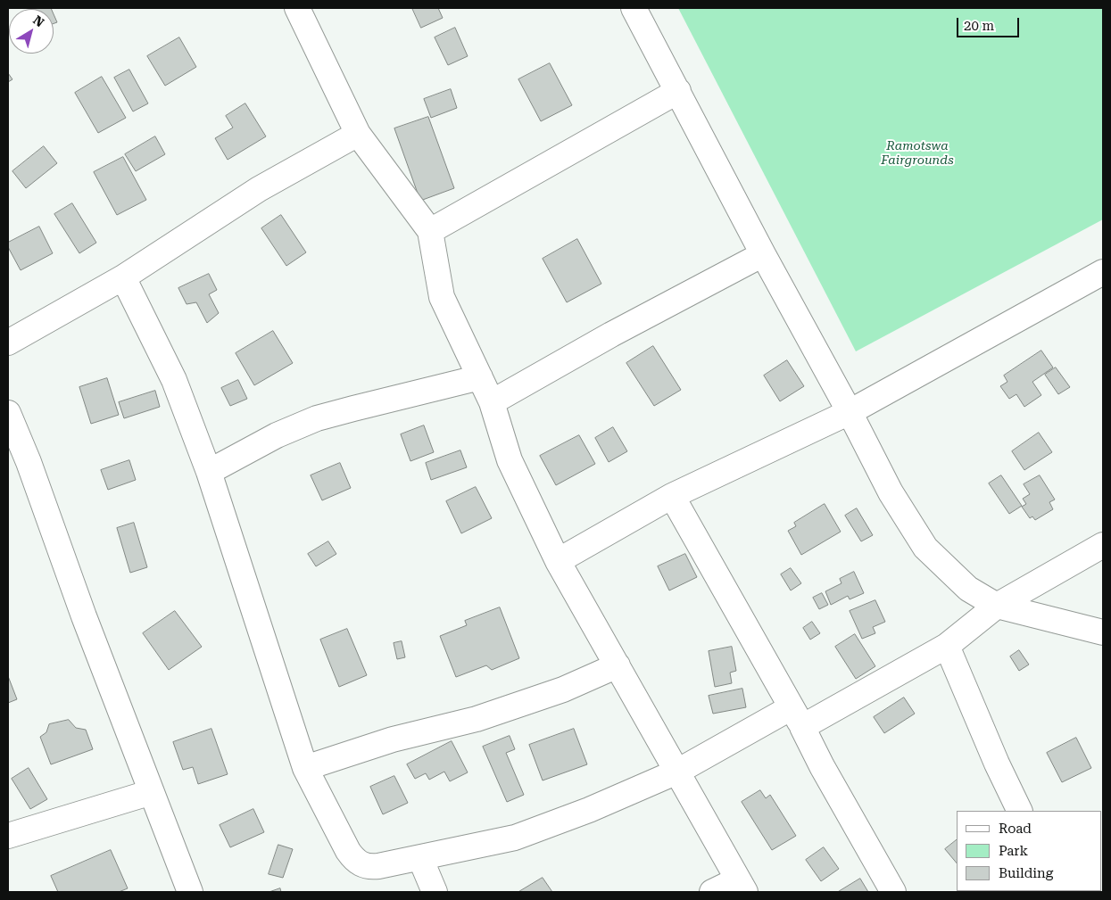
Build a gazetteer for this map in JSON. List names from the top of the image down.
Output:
{
  "parks": ["Ramotswa Fairgrounds"],
  "legend": ["Road", "Park", "Building"],
  "scale_bar": "20 m",
  "north": "top right"
}
